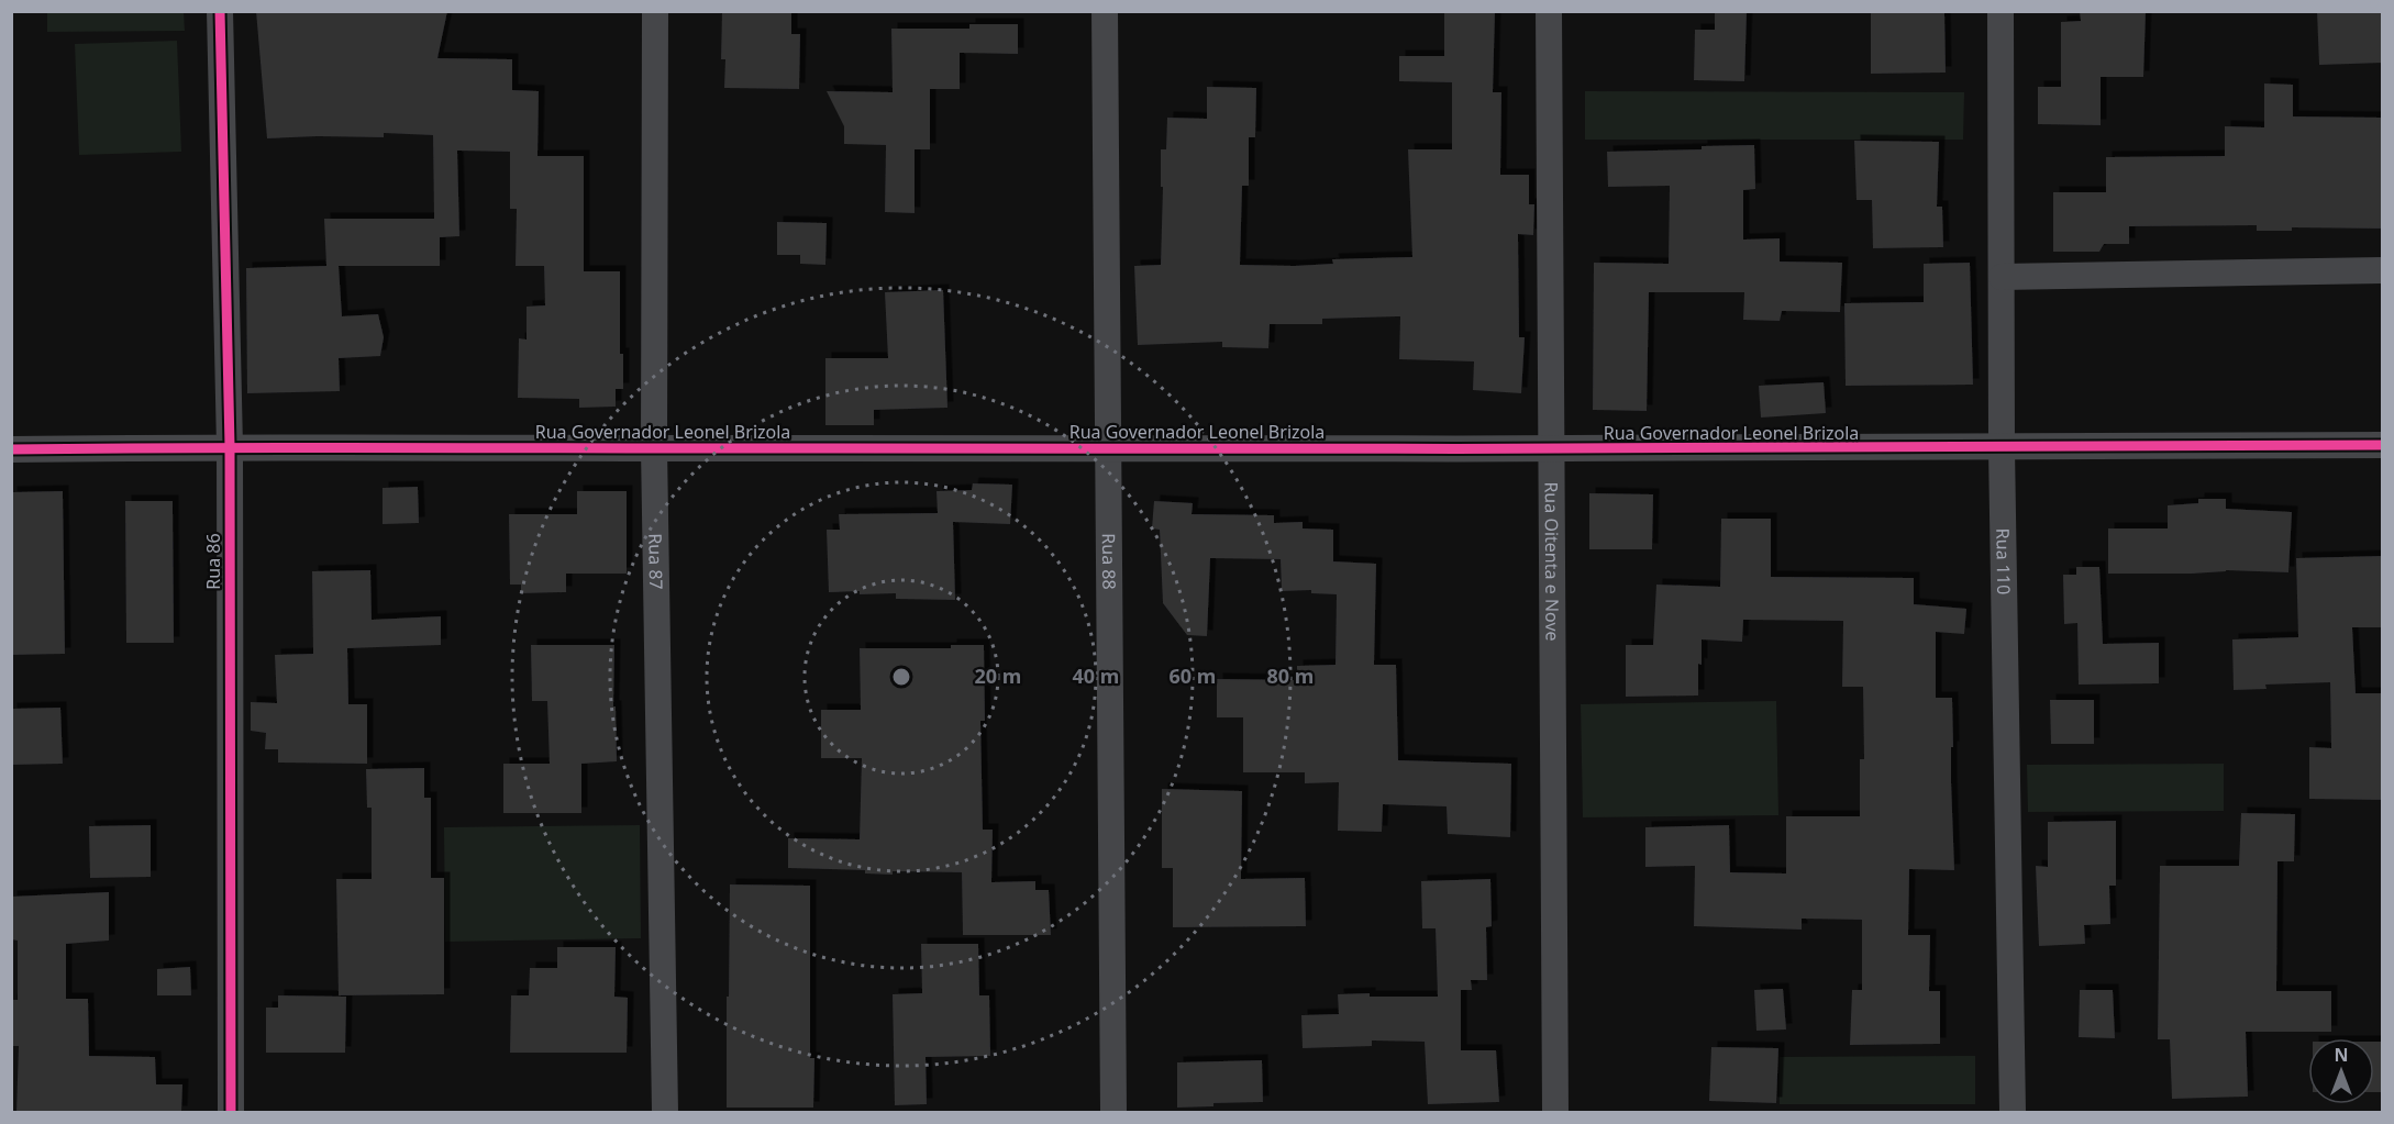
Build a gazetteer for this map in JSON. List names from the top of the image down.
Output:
{
  "streets": {
    "street": [
      "Rua Governador Leonel Brizola",
      "Rua 86",
      "Rua 88",
      "Rua Oitenta e Nove",
      "Rua 87",
      "Rua 110"
    ]
  },
  "crossings": [
    ["Rua Governador Leonel Brizola", "Rua 86"],
    ["Rua Governador Leonel Brizola", "Rua 88"],
    ["Rua Governador Leonel Brizola", "Rua Oitenta e Nove"],
    ["Rua Governador Leonel Brizola", "Rua 87"],
    ["Rua Governador Leonel Brizola", "Rua 110"]
  ],
  "north": "top",
  "rings": [
    "20 m",
    "40 m",
    "60 m",
    "80 m"
  ]
}
